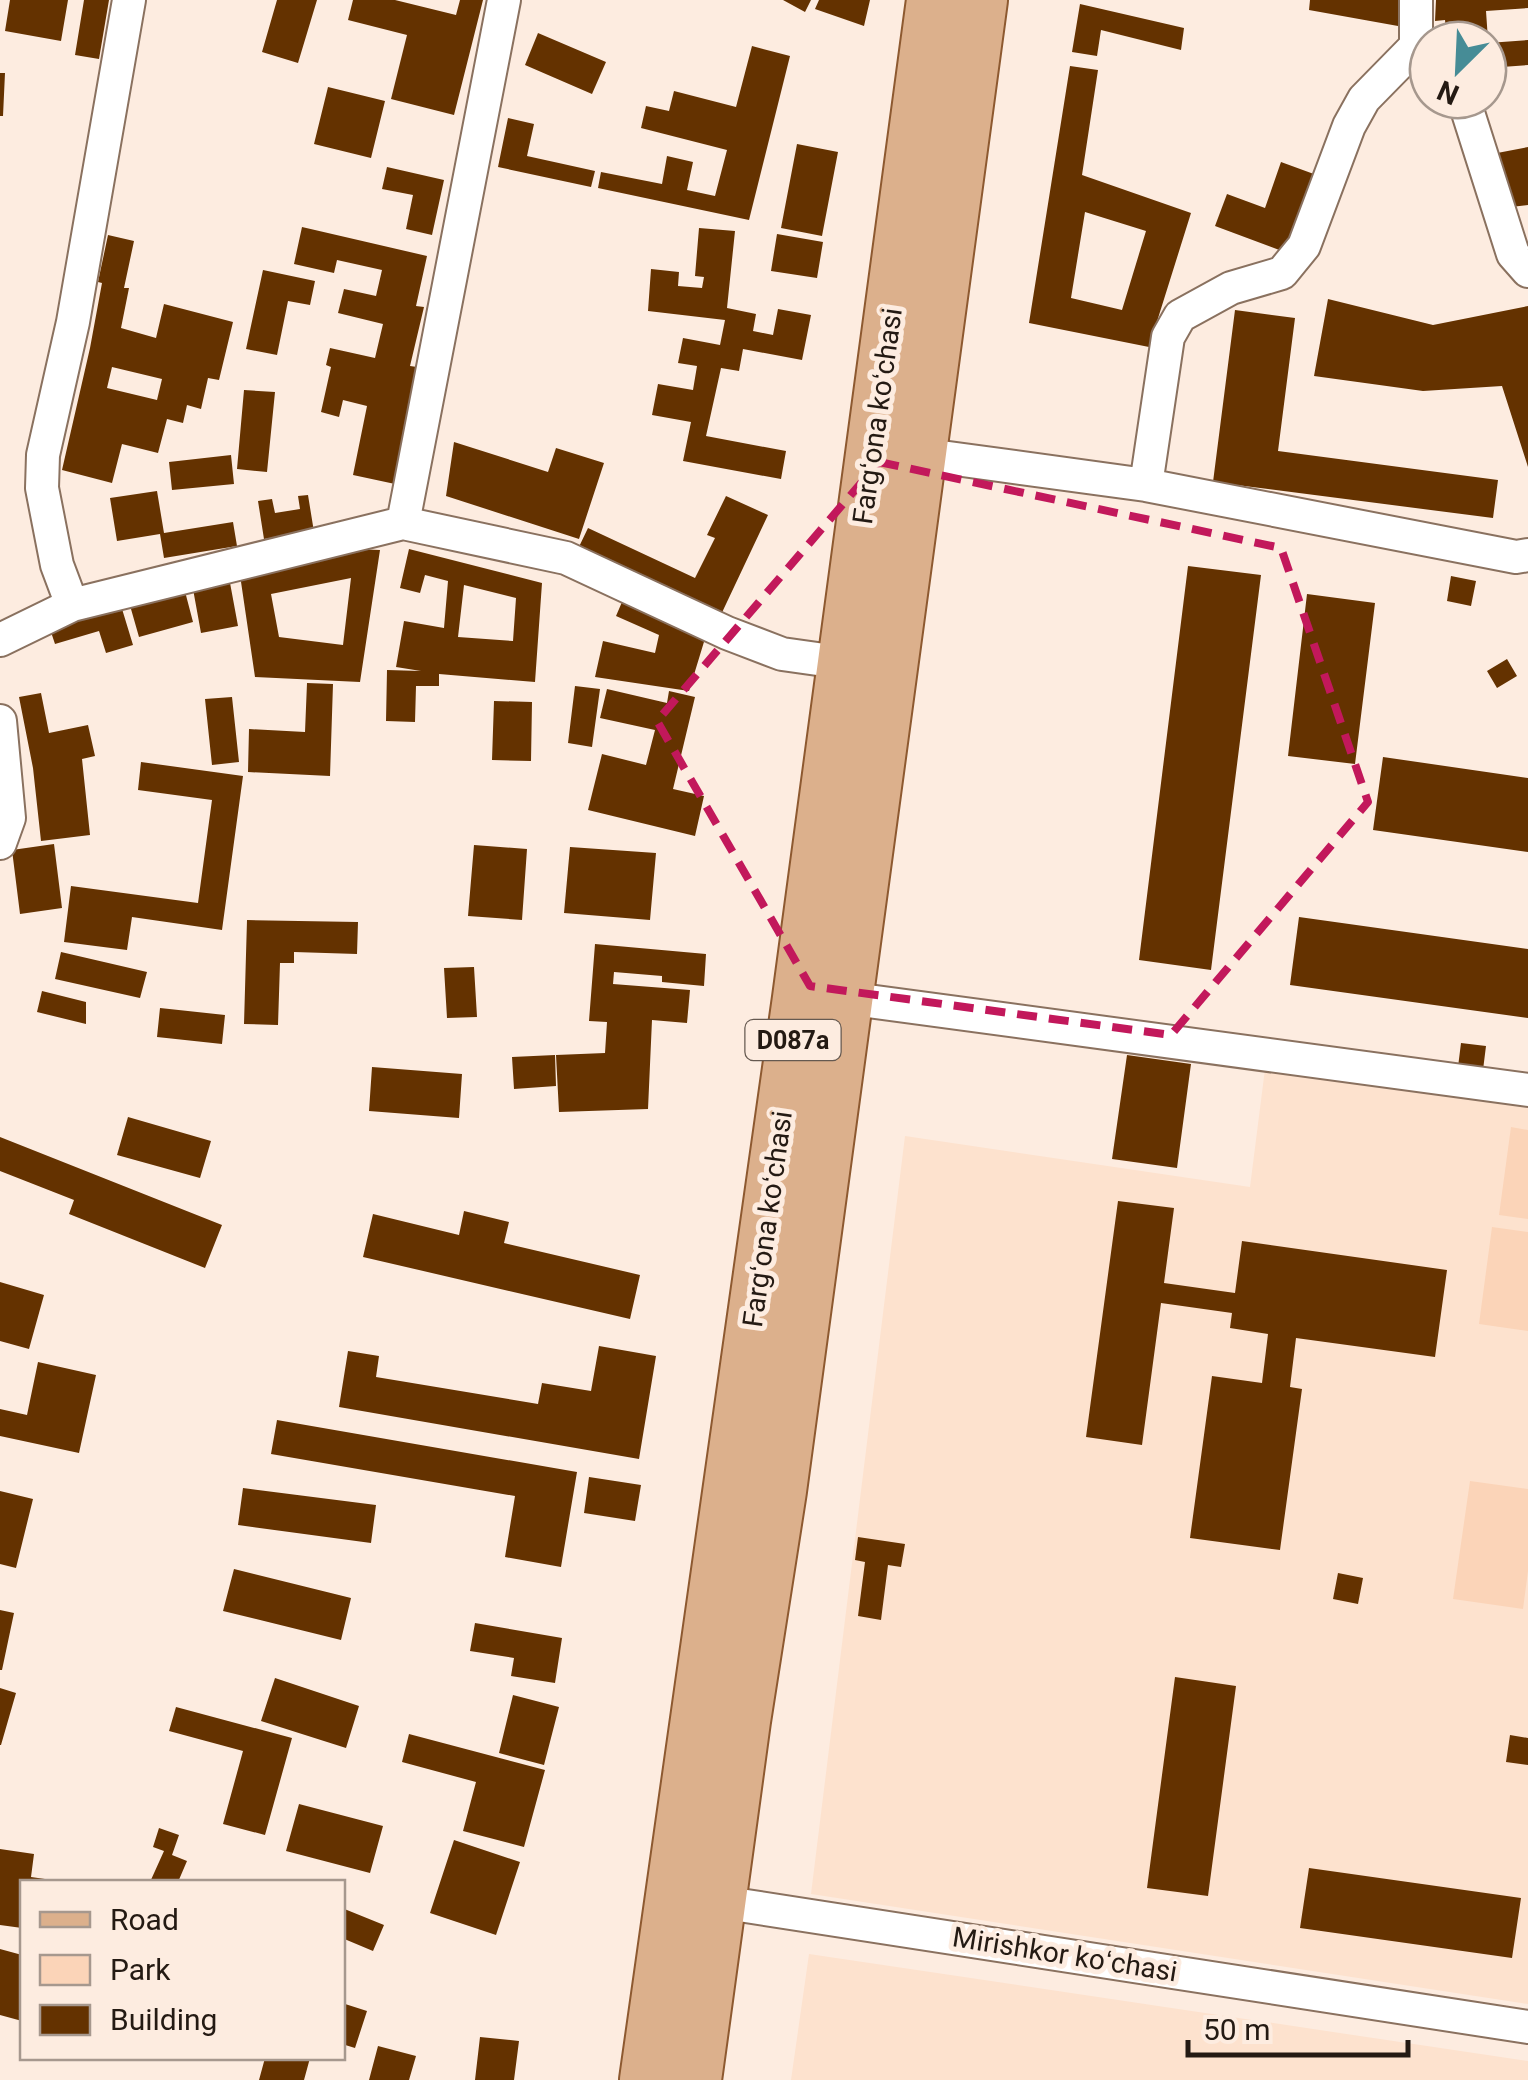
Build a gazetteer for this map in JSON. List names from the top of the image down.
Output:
{
  "streets": {
    "main road": ["Fargʻona koʻchasi", "D087a"],
    "street": ["Mirishkor koʻchasi"]
  },
  "crossings": [
    ["Fargʻona koʻchasi", "Mirishkor koʻchasi"]
  ],
  "legend": ["Road", "Park", "Building"],
  "scale_bar": "50 m",
  "north": "bottom left"
}
